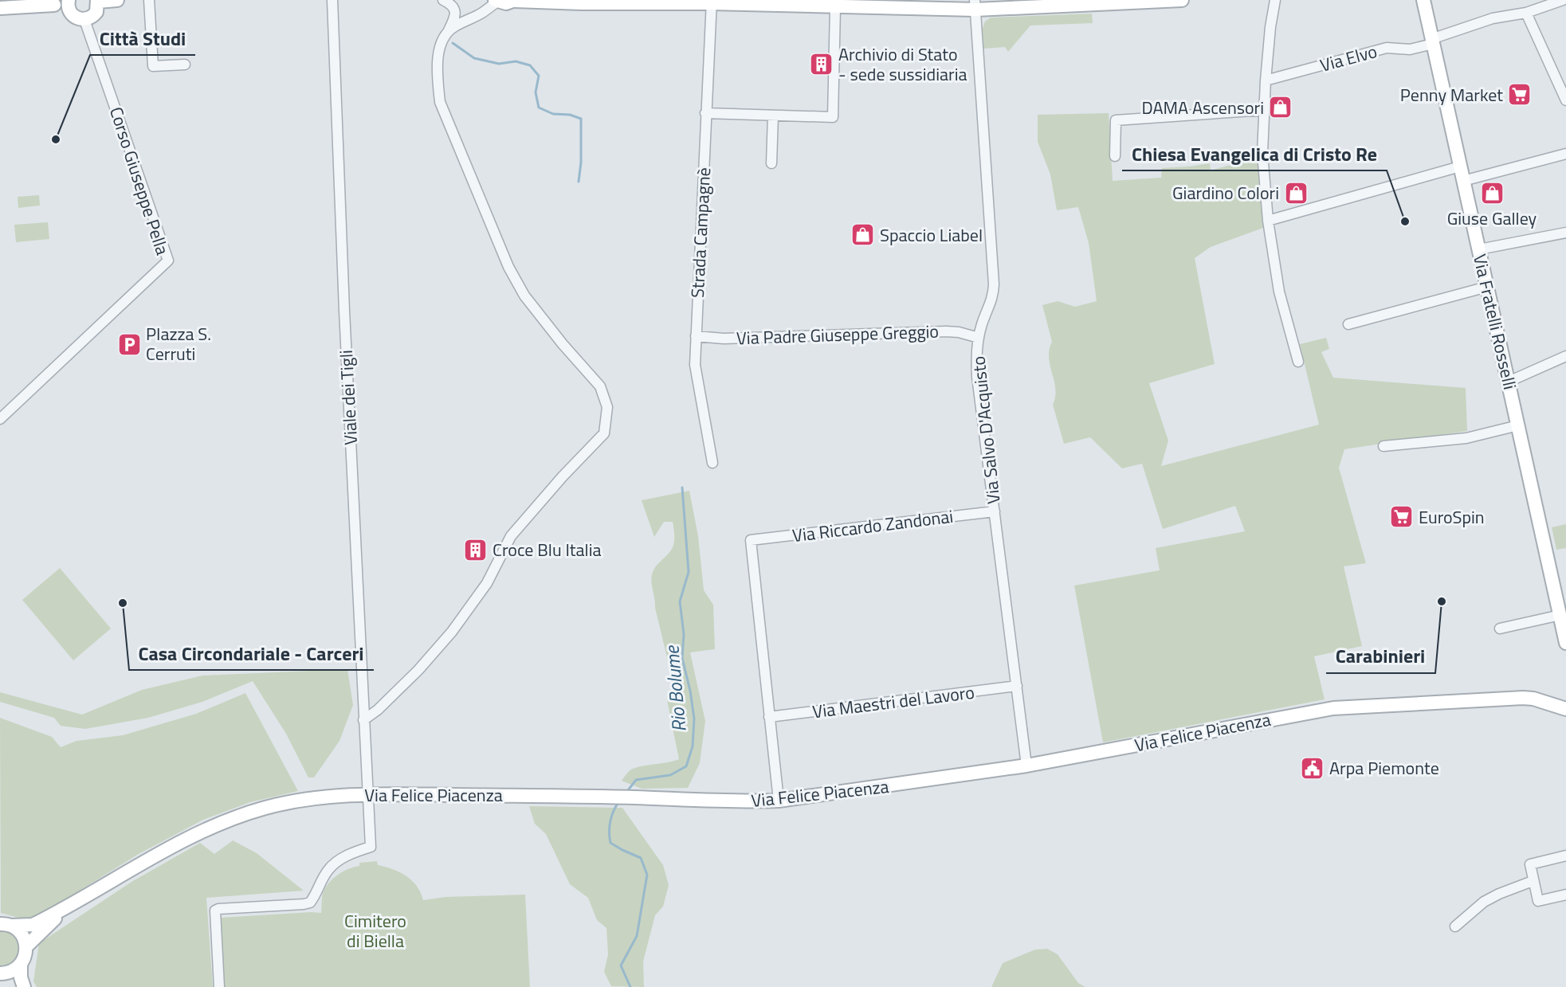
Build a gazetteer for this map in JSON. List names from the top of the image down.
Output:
{
  "streets": {
    "street": [
      "Via Elvo",
      "Corso Giuseppe Pella",
      "Strada Campagnè",
      "Via Fratelli Rosselli",
      "Via Padre Giuseppe Greggio",
      "Viale dei Tigli",
      "Via Salvo D'Acquisto",
      "Via Riccardo Zandonai",
      "Via Maestri del Lavoro",
      "Via Felice Piacenza"
    ]
  },
  "crossings": [
    ["Via Elvo", "Via Fratelli Rosselli"],
    ["Strada Campagnè", "Via Padre Giuseppe Greggio"],
    ["Via Padre Giuseppe Greggio", "Via Salvo D'Acquisto"],
    ["Viale dei Tigli", "Via Felice Piacenza"],
    ["Via Salvo D'Acquisto", "Via Riccardo Zandonai"],
    ["Via Salvo D'Acquisto", "Via Maestri del Lavoro"],
    ["Via Salvo D'Acquisto", "Via Felice Piacenza"],
    ["Via Riccardo Zandonai", "Via Maestri del Lavoro"]
  ],
  "water": ["Rio Bolume"],
  "parks": ["Cimitero di Biella"],
  "places": {
    "building": ["Archivio di Stato - sede sussidiaria", "Croce Blu Italia"],
    "supermarket": ["Penny Market", "EuroSpin"],
    "shop": [
      "DAMA Ascensori",
      "Giardino Colori",
      "Giuse Galley",
      "Spaccio Liabel"
    ],
    "other": [
      "Città Studi",
      "Chiesa Evangelica di Cristo Re",
      "Carabinieri",
      "Casa Circondariale - Carceri"
    ],
    "parking": ["PIazza S. Cerruti"],
    "public building": ["Arpa Piemonte"]
  }
}
